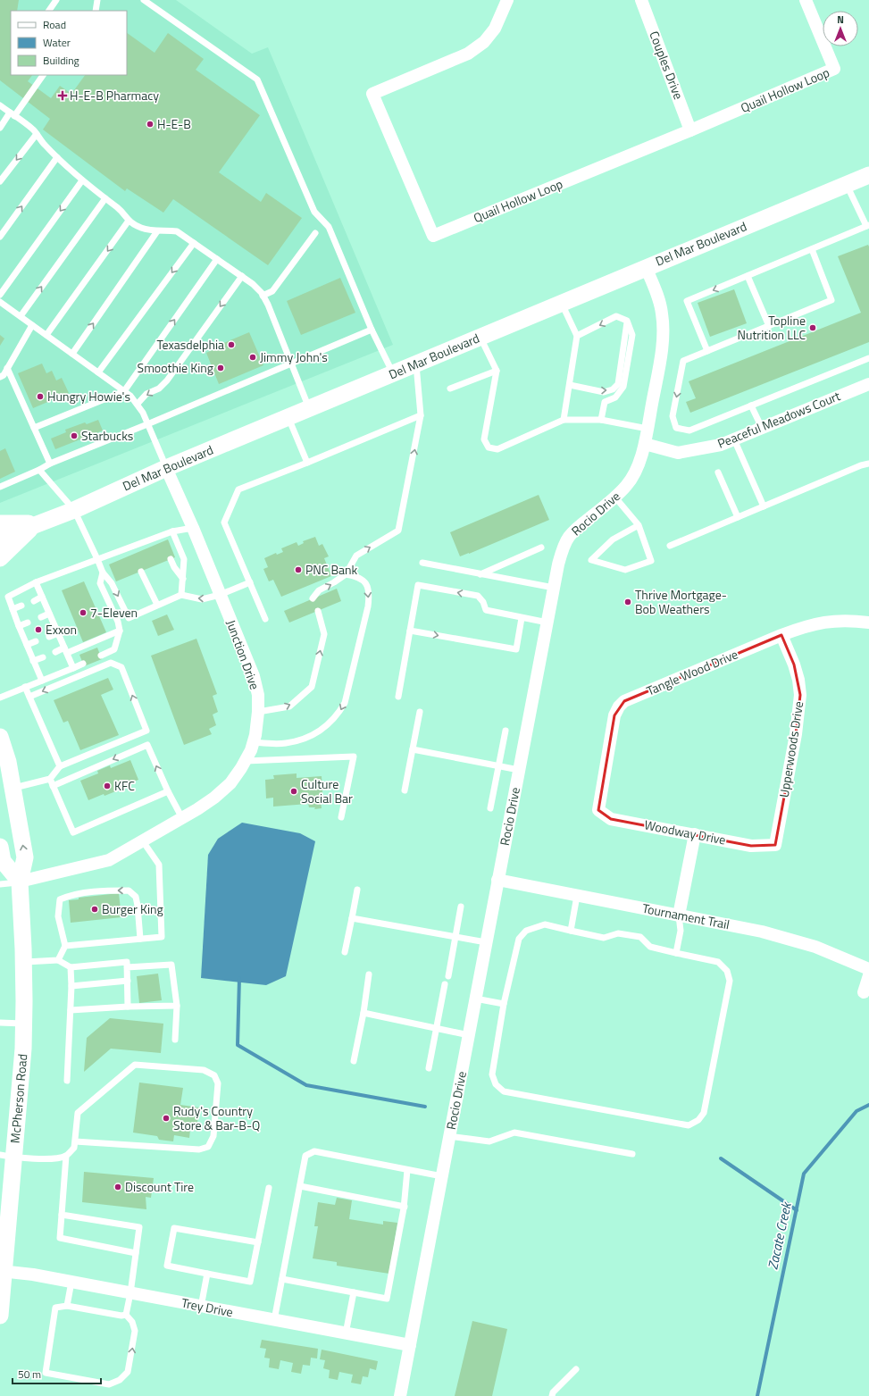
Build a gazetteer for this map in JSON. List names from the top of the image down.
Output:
{
  "streets": {
    "main road": ["Del Mar Boulevard", "McPherson Road"],
    "street": [
      "Couples Drive",
      "Quail Hollow Loop",
      "Peaceful Meadows Court",
      "Rocio Drive",
      "Junction Drive",
      "Tangle Wood Drive",
      "Upperwoods Drive",
      "Woodway Drive",
      "Tournament Trail",
      "Trey Drive"
    ]
  },
  "crossings": [
    ["Couples Drive", "Quail Hollow Loop"],
    ["Del Mar Boulevard", "Rocio Drive"],
    ["Del Mar Boulevard", "Junction Drive"],
    ["Peaceful Meadows Court", "Rocio Drive"],
    ["Rocio Drive", "Tournament Trail"],
    ["Rocio Drive", "Trey Drive"],
    ["Junction Drive", "McPherson Road"],
    ["Tangle Wood Drive", "Upperwoods Drive"],
    ["Tangle Wood Drive", "Woodway Drive"],
    ["Upperwoods Drive", "Woodway Drive"],
    ["McPherson Road", "Trey Drive"]
  ],
  "water": ["Zacate Creek"],
  "places": {
    "health": ["H-E-B Pharmacy"],
    "other": [
      "H-E-B",
      "Topline Nutrition LLC",
      "Texasdelphia",
      "Jimmy John's",
      "Smoothie King",
      "Hungry Howie's",
      "Starbucks",
      "PNC Bank",
      "Thrive Mortgage- Bob Weathers",
      "7-Eleven",
      "Exxon",
      "KFC",
      "Culture Social Bar",
      "Burger King",
      "Rudy's Country Store & Bar-B-Q",
      "Discount Tire"
    ]
  },
  "legend": ["Road", "Water", "Building"],
  "scale_bar": "50 m",
  "north": "top"
}
